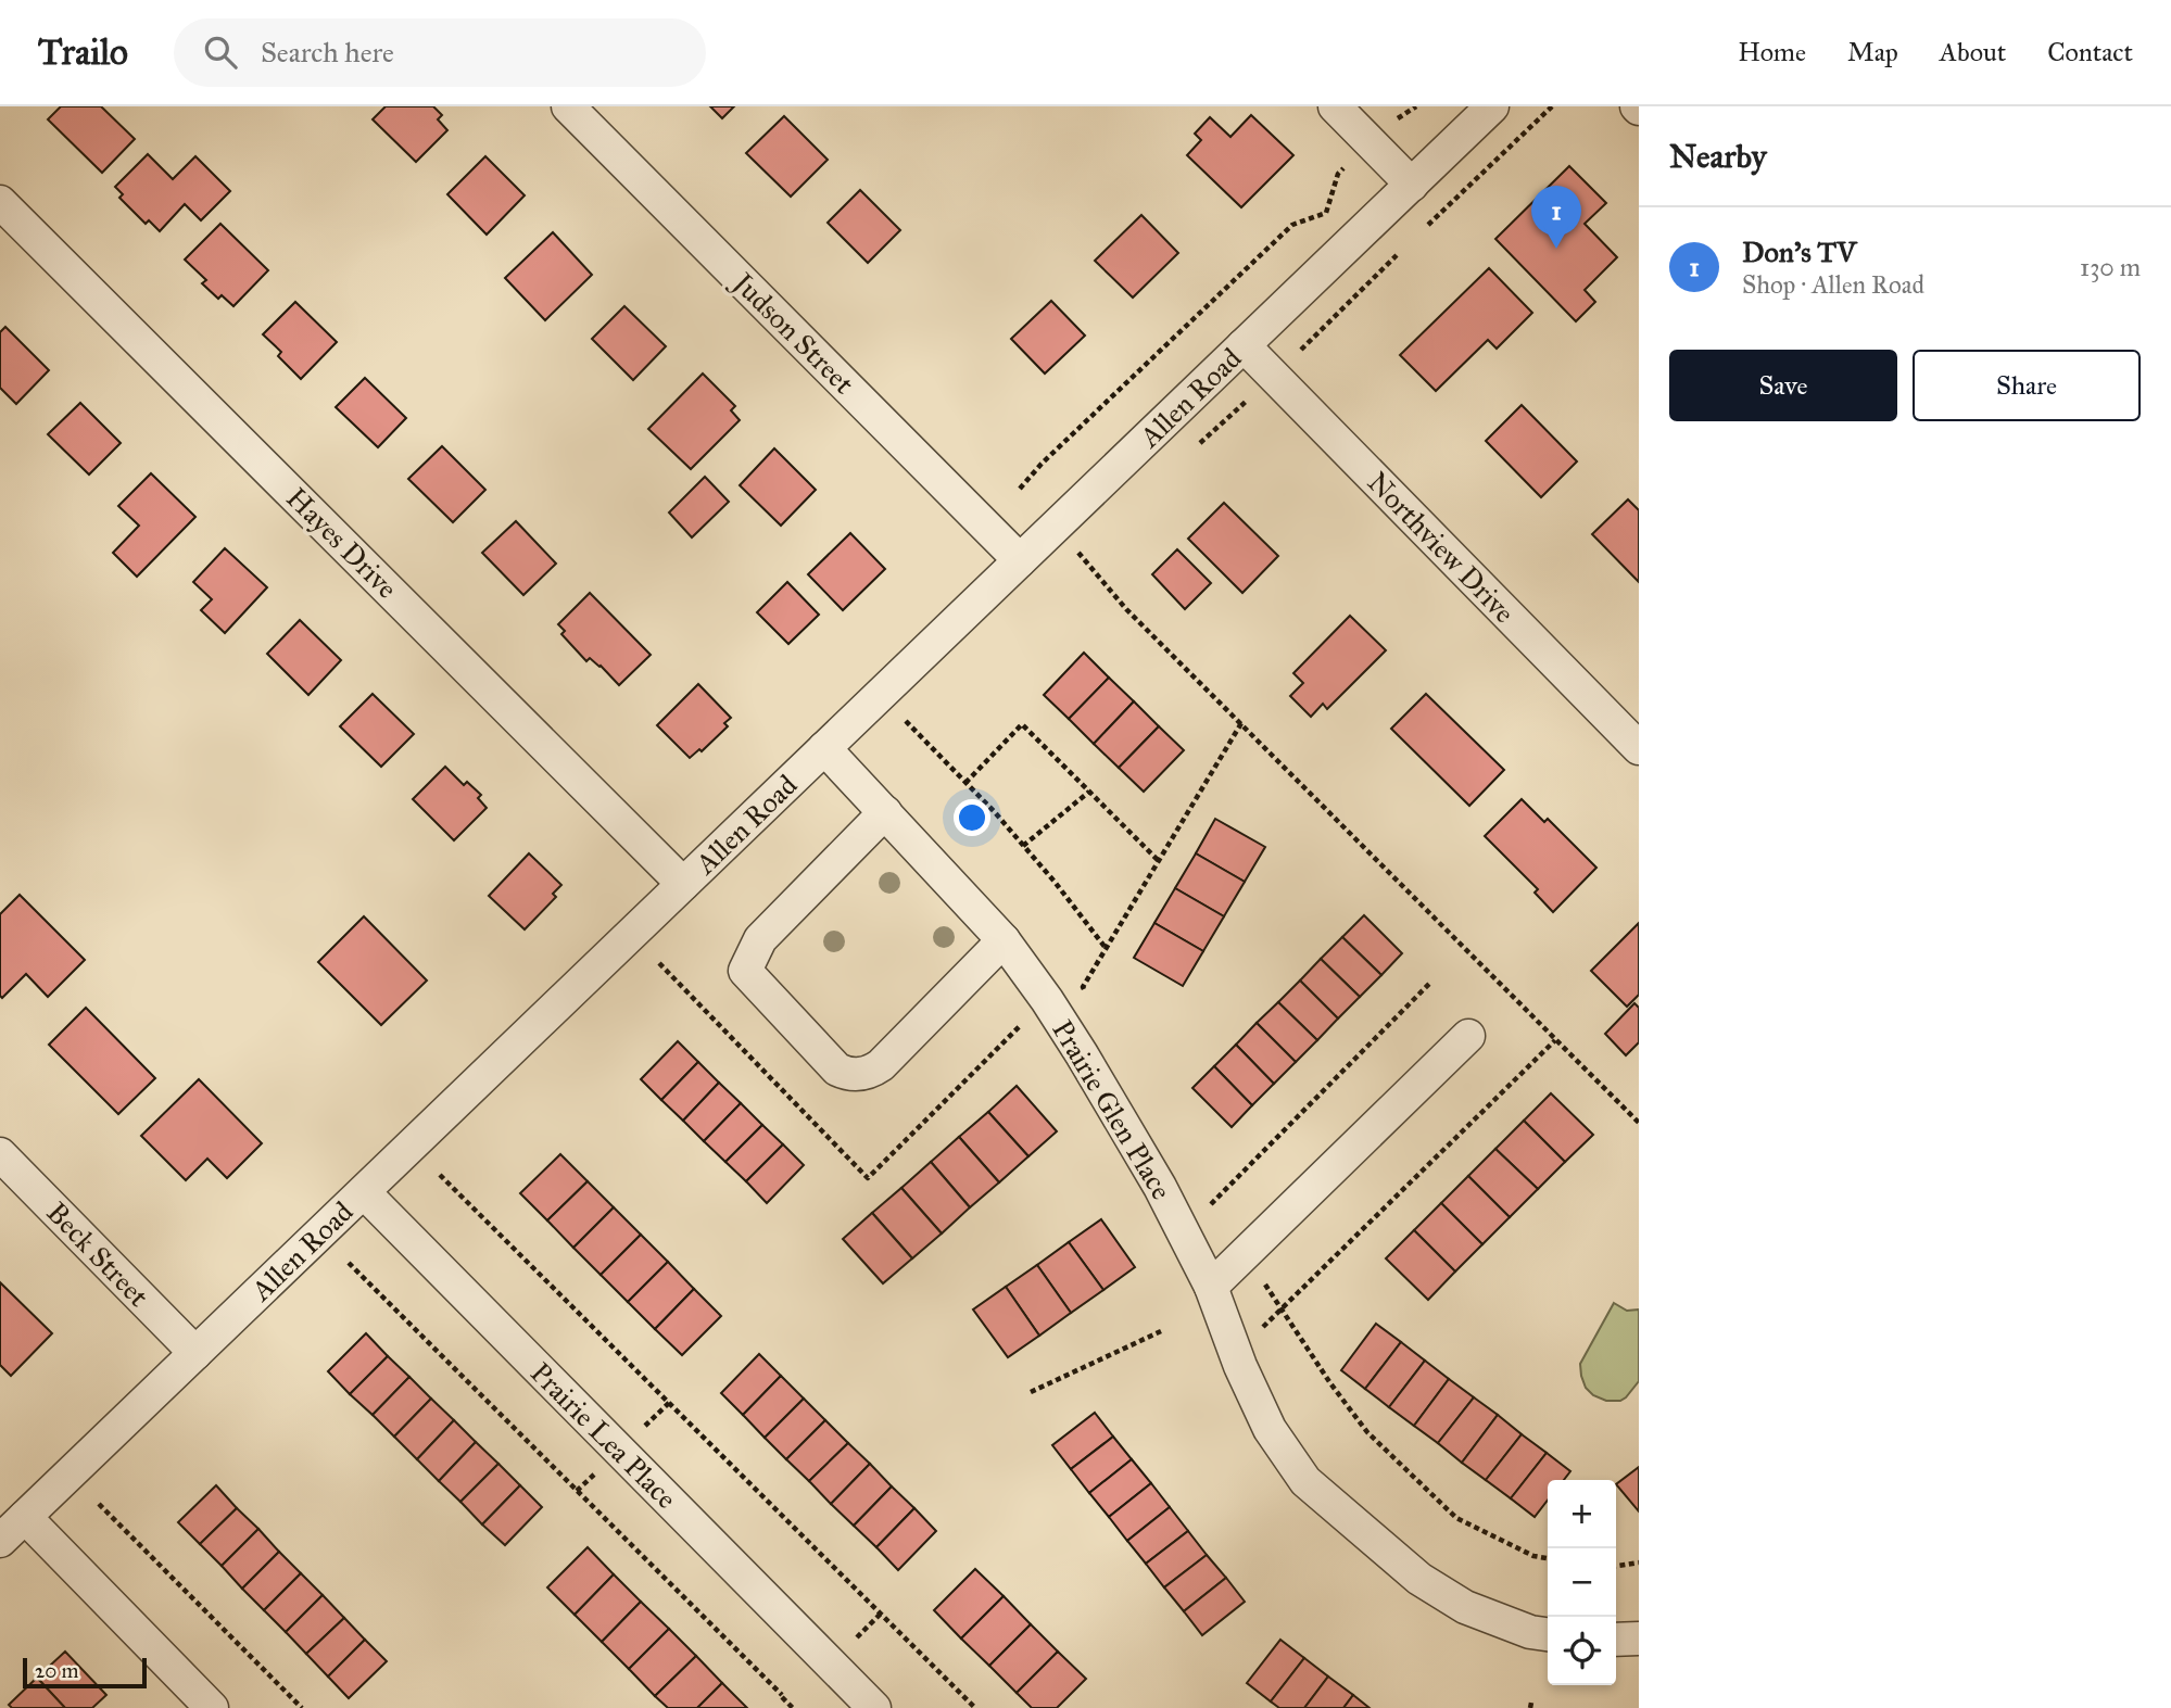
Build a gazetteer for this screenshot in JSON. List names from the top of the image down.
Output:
{
  "streets": {
    "street": [
      "Judson Street",
      "Allen Road",
      "Hayes Drive",
      "Northview Drive",
      "Prairie Glen Place",
      "Beck Street",
      "Prairie Lea Place"
    ]
  },
  "crossings": [
    ["Judson Street", "Allen Road"],
    ["Allen Road", "Hayes Drive"],
    ["Allen Road", "Northview Drive"],
    ["Allen Road", "Prairie Glen Place"],
    ["Allen Road", "Beck Street"],
    ["Allen Road", "Prairie Lea Place"]
  ],
  "scale_bar": "20 m",
  "page": {
    "header": "Trailo",
    "search": "Search here",
    "nav": [
      "Home",
      "Map",
      "About",
      "Contact"
    ],
    "heading": "Nearby",
    "pins": "1",
    "list": [
      {
        "mark": "1",
        "name": "Don's TV",
        "note": "Shop · Allen Road",
        "value": "130 m"
      }
    ],
    "buttons": ["Save", "Share"],
    "map_buttons": ["+", "−"],
    "scale": "20 m"
  }
}
